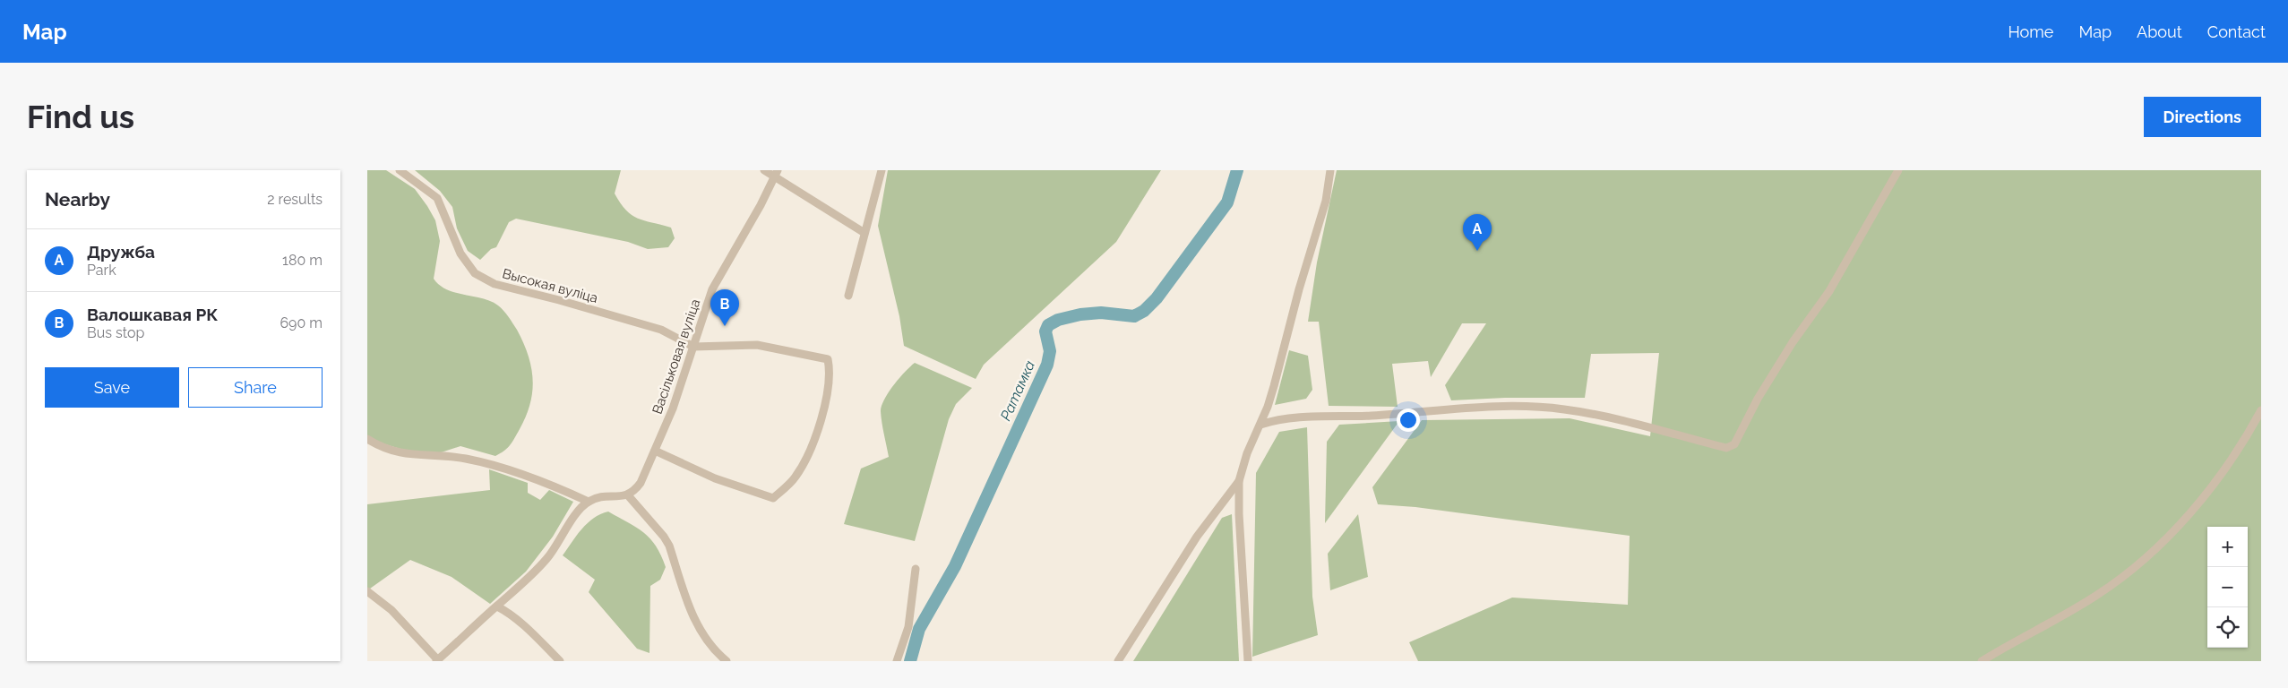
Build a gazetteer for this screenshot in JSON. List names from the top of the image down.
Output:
{
  "streets": {
    "street": ["Высокая вуліца", "Васільковая вуліца"]
  },
  "crossings": [
    ["Высокая вуліца", "Васільковая вуліца"]
  ],
  "water": ["Ратамка"],
  "page": {
    "header": "Map",
    "nav": [
      "Home",
      "Map",
      "About",
      "Contact"
    ],
    "buttons": [
      "Directions",
      ["Save", "Share"]
    ],
    "title": "Find us",
    "heading": ["Nearby", "2 results"],
    "pins": ["A", "B"],
    "list": [
      {
        "mark": "A",
        "name": "Дружба",
        "note": "Park",
        "value": "180 m"
      },
      {
        "mark": "B",
        "name": "Валошкавая РК",
        "note": "Bus stop",
        "value": "690 m"
      }
    ],
    "map_buttons": ["+", "−"]
  }
}
